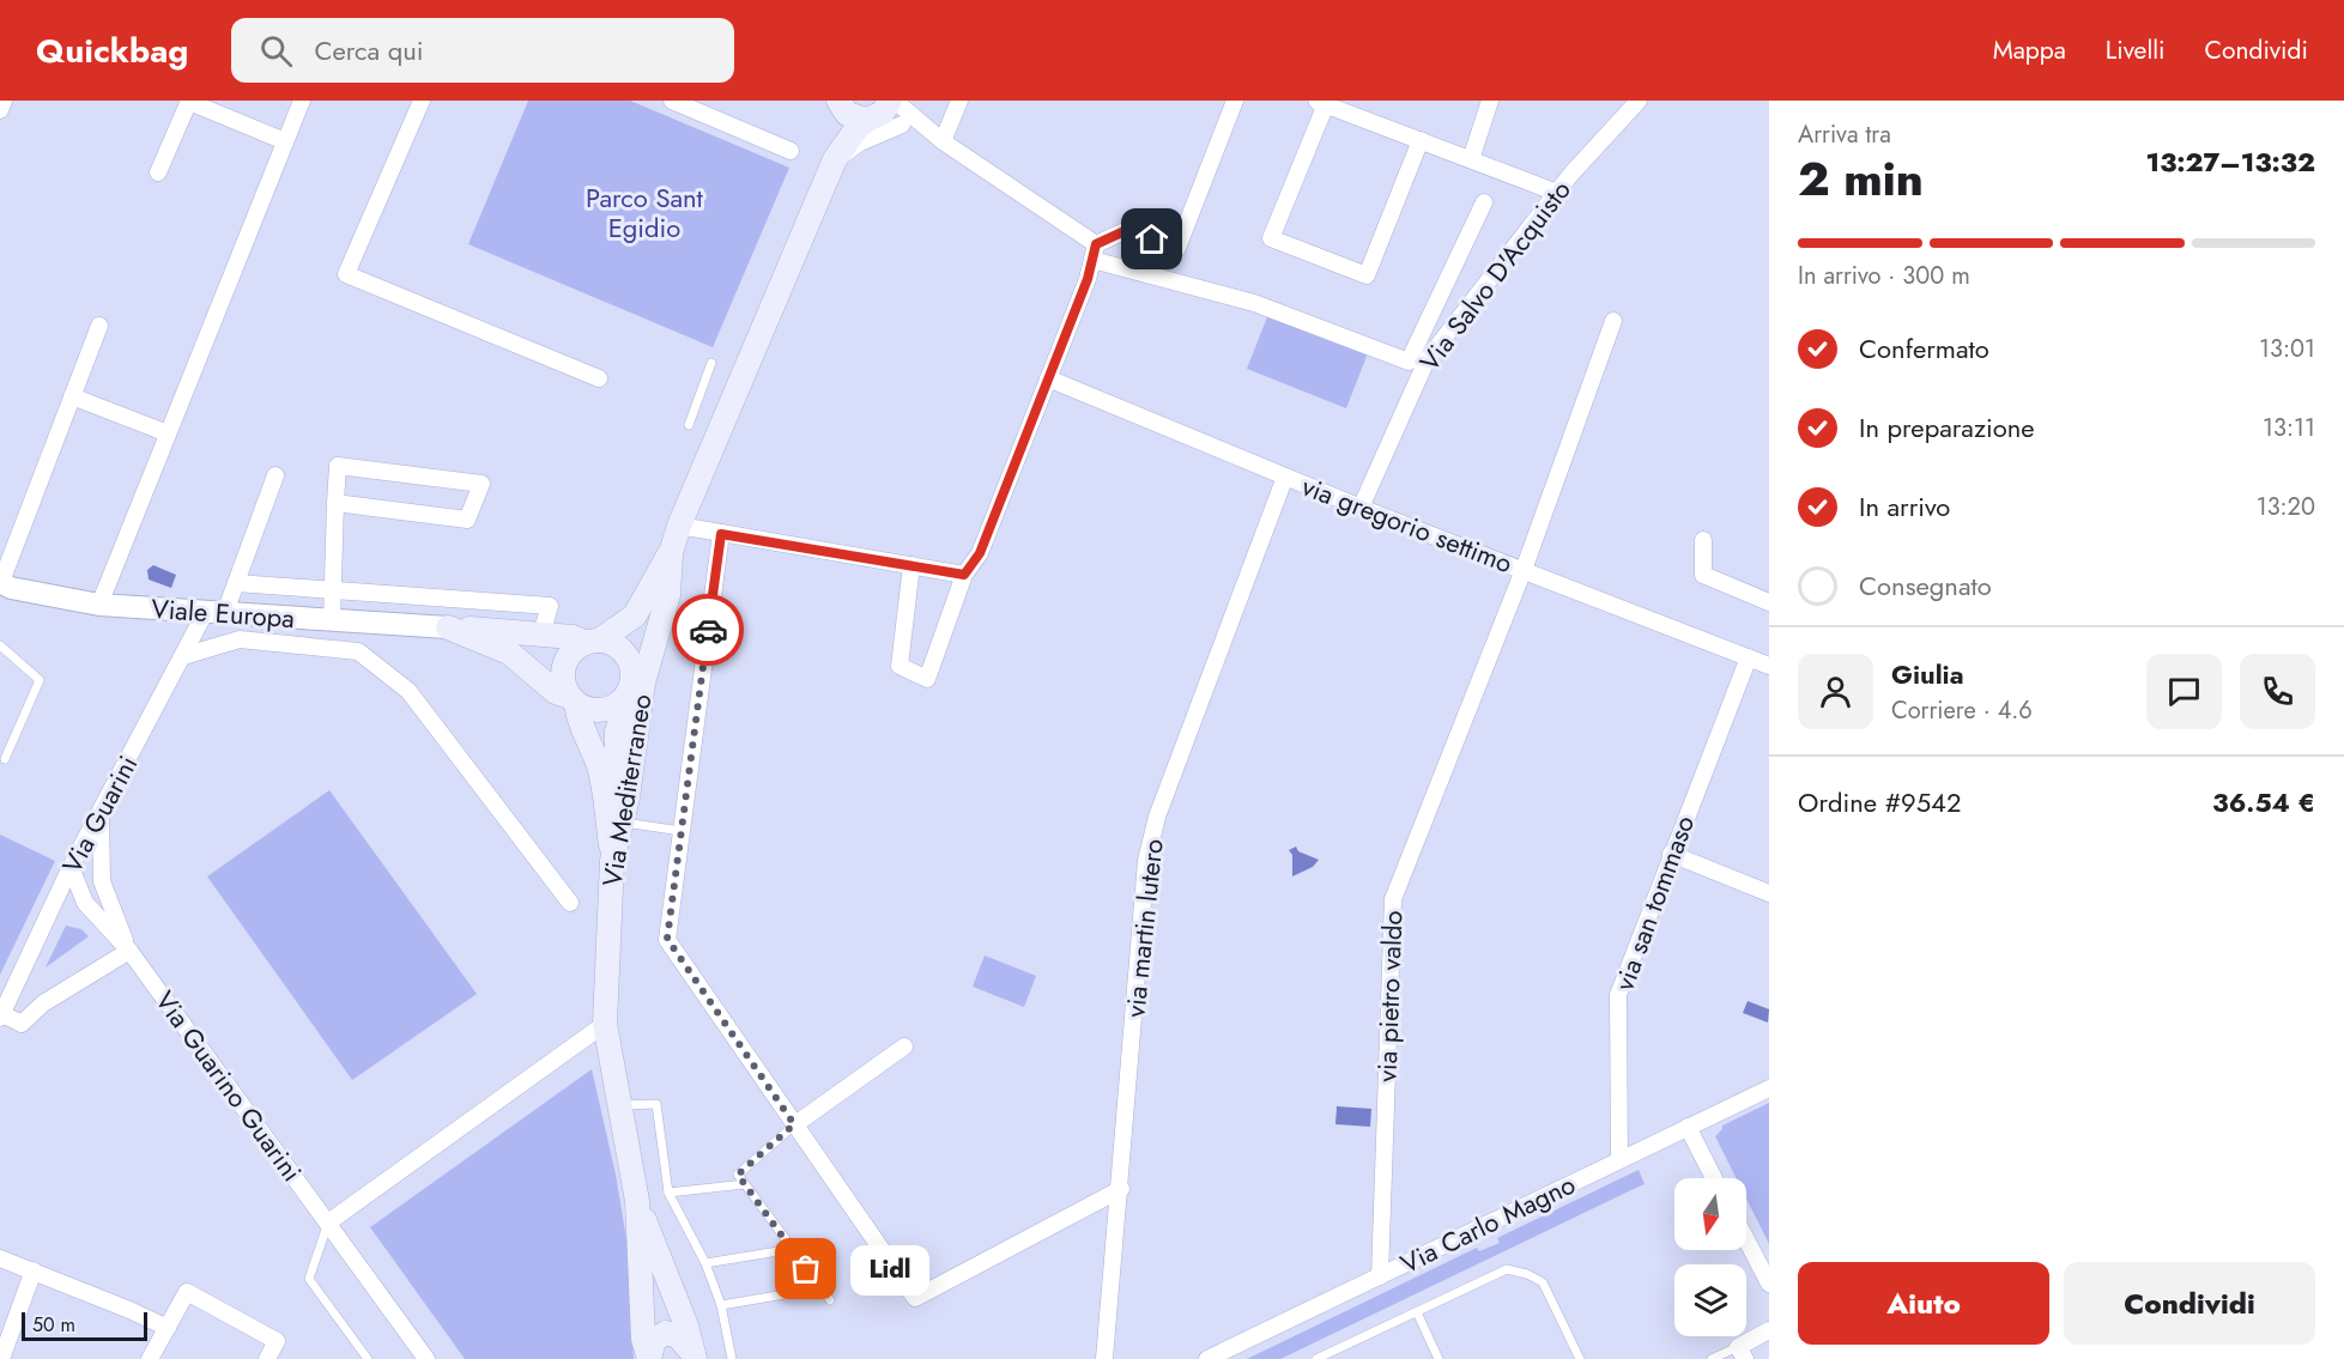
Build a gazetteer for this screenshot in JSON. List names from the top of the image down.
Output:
{
  "streets": {
    "main road": ["Via Mediterraneo"],
    "street": [
      "Via Salvo D'Acquisto",
      "via gregorio settimo",
      "Viale Europa",
      "Via Guarini",
      "via san tommaso",
      "via martin lutero",
      "via pietro valdo",
      "Via Guarino Guarini",
      "Via Carlo Magno"
    ]
  },
  "crossings": [
    ["Via Salvo D'Acquisto", "via gregorio settimo"],
    ["via gregorio settimo", "via san tommaso"],
    ["via gregorio settimo", "via martin lutero"],
    ["via gregorio settimo", "via pietro valdo"],
    ["Viale Europa", "Via Guarini"],
    ["Via Guarini", "Via Guarino Guarini"],
    ["via san tommaso", "Via Carlo Magno"],
    ["via pietro valdo", "Via Carlo Magno"]
  ],
  "parks": ["Parco Sant Egidio"],
  "places": ["Lidl"],
  "scale_bar": "50 m",
  "north": "bottom",
  "page": {
    "header": "Quickbag",
    "search": "Cerca qui",
    "nav": ["Mappa", "Livelli", "Condividi"],
    "heading": ["2 min", "Arriva tra", "13:27–13:32"],
    "panel": [
      "Giulia",
      "Corriere · 4.6",
      "Ordine #9542",
      "36.54 €"
    ],
    "bar": "In arrivo · 300 m",
    "list": [
      ["Confermato", "13:01"],
      ["In preparazione", "13:11"],
      ["In arrivo", "13:20"],
      "Consegnato"
    ],
    "bubble": "Lidl",
    "buttons": ["Aiuto", "Condividi"],
    "scale": "50 m"
  }
}
